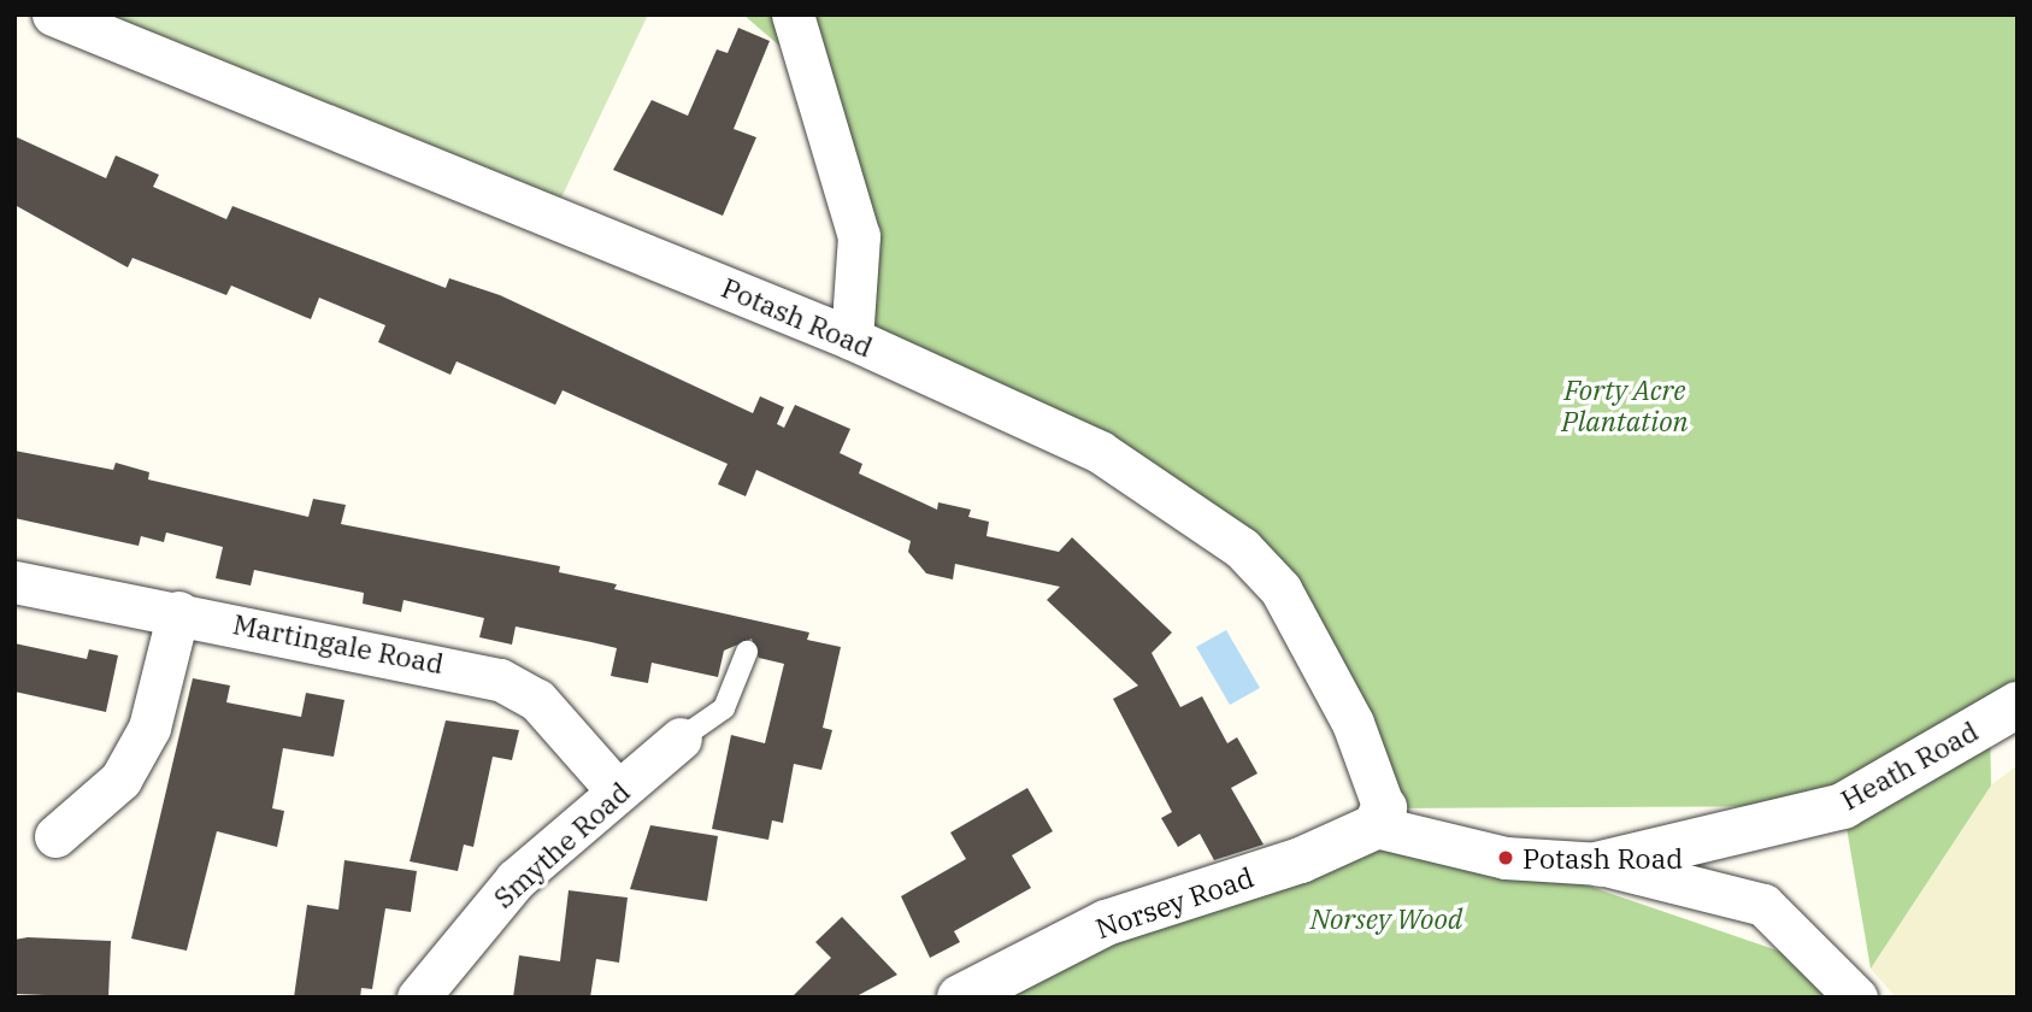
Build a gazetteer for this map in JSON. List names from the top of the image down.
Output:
{
  "streets": {
    "street": [
      "Potash Road",
      "Martingale Road",
      "Heath Road",
      "Smythe Road",
      "Norsey Road"
    ]
  },
  "crossings": [
    ["Potash Road", "Norsey Road"],
    ["Martingale Road", "Smythe Road"]
  ],
  "parks": ["Forty Acre Plantation", "Norsey Wood"],
  "places": ["Potash Road"]
}
